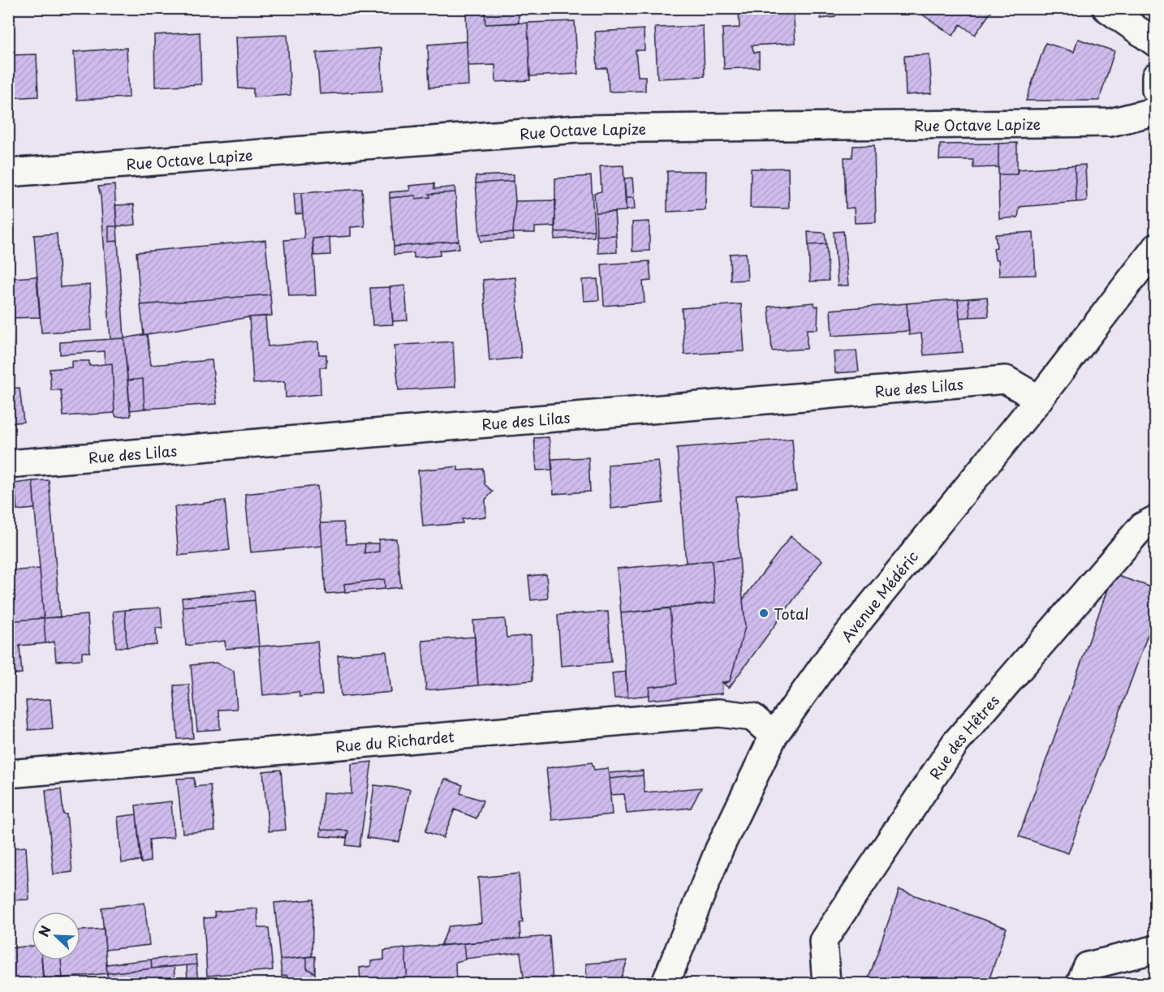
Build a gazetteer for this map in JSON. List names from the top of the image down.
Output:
{
  "streets": {
    "street": [
      "Rue Octave Lapize",
      "Rue des Lilas",
      "Avenue Médéric",
      "Rue des Hêtres",
      "Rue du Richardet"
    ]
  },
  "crossings": [
    ["Rue des Lilas", "Avenue Médéric"],
    ["Avenue Médéric", "Rue du Richardet"]
  ],
  "places": ["Total"],
  "north": "top left"
}
